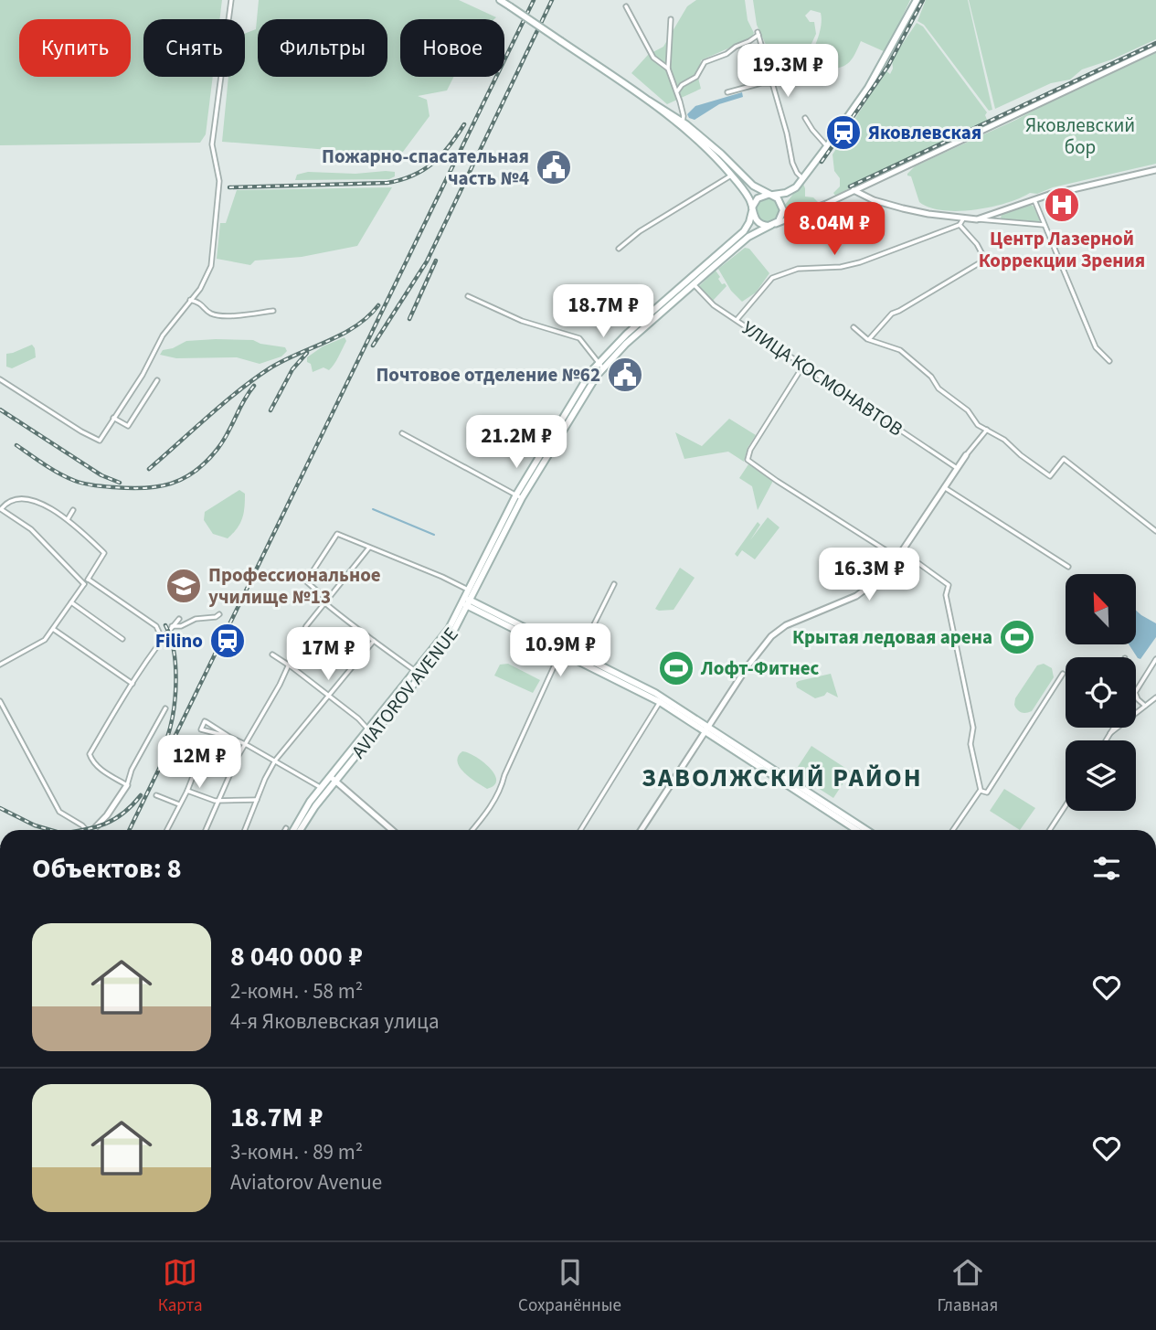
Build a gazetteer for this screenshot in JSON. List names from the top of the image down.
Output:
{
  "streets": {
    "main road": ["AVIATOROV AVENUE"],
    "street": ["УЛИЦА КОСМОНАВТОВ"]
  },
  "crossings": [
    ["УЛИЦА КОСМОНАВТОВ", "AVIATOROV AVENUE"]
  ],
  "districts": ["ЗАВОЛЖСКИЙ РАЙОН"],
  "parks": ["Яковлевский бор"],
  "places": {
    "station": ["Яковлевская", "Filino"],
    "public building": ["Пожарно-спасательная часть №4", "Почтовое отделение №62"],
    "hospital": ["Центр Лазерной Коррекции Зрения"],
    "school or university": ["Профессиональное училище №13"],
    "sports": ["Крытая ледовая арена", "Лофт-Фитнес"]
  },
  "north": "top left",
  "page": {
    "chip": [
      "Купить",
      "Снять",
      "Фильтры",
      "Новое"
    ],
    "price": [
      "19.3M ₽",
      "8.04M ₽",
      "18.7M ₽",
      "21.2M ₽",
      "16.3M ₽",
      "10.9M ₽",
      "17M ₽",
      "12M ₽"
    ],
    "heading": "Объектов: 8",
    "list": [
      {
        "name": "8 040 000 ₽",
        "note": "2-комн. · 58 m² · 4-я Яковлевская улица"
      },
      {
        "name": "18.7M ₽",
        "note": "3-комн. · 89 m² · Aviatorov Avenue"
      }
    ],
    "tabs": ["Карта", "Сохранённые", "Главная"]
  }
}
